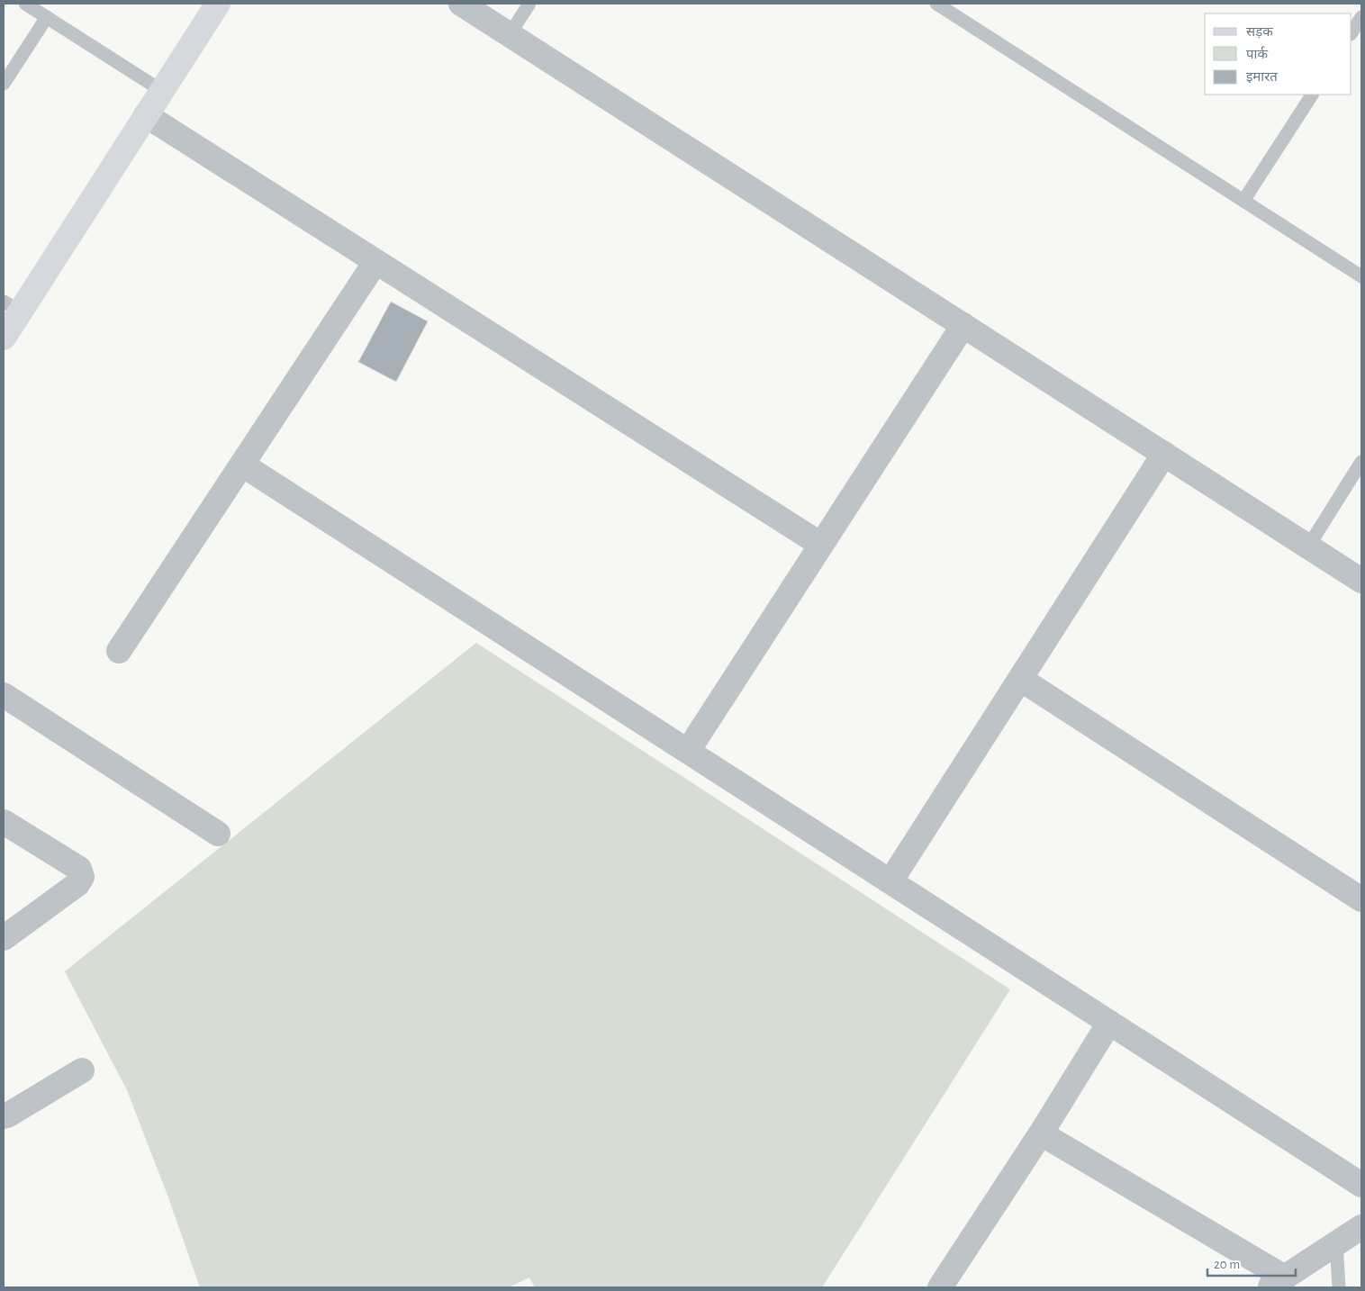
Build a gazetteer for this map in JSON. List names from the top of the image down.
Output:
{
  "legend": ["सड़क", "पार्क", "इमारत"],
  "scale_bar": "20 m"
}
